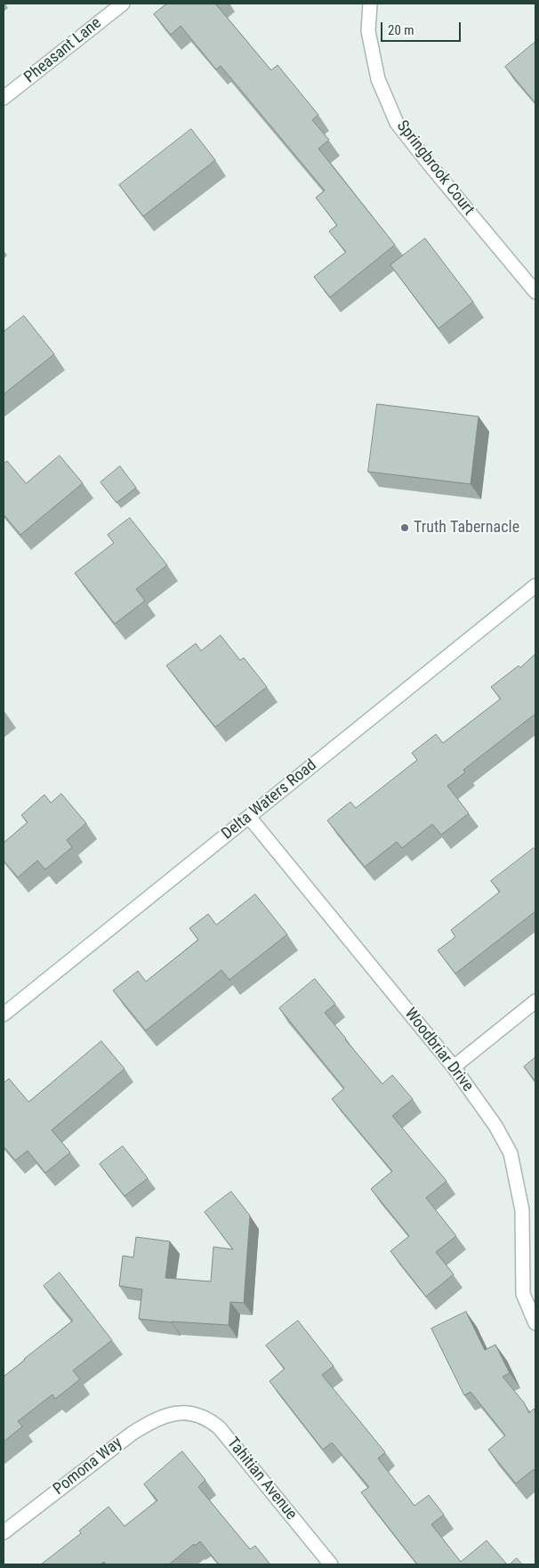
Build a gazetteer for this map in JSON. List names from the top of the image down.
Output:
{
  "streets": {
    "street": [
      "Pheasant Lane",
      "Springbrook Court",
      "Delta Waters Road",
      "Woodbriar Drive",
      "Pomona Way",
      "Tahitian Avenue"
    ]
  },
  "crossings": [
    ["Delta Waters Road", "Woodbriar Drive"],
    ["Pomona Way", "Tahitian Avenue"]
  ],
  "places": ["Truth Tabernacle"],
  "scale_bar": "20 m"
}
